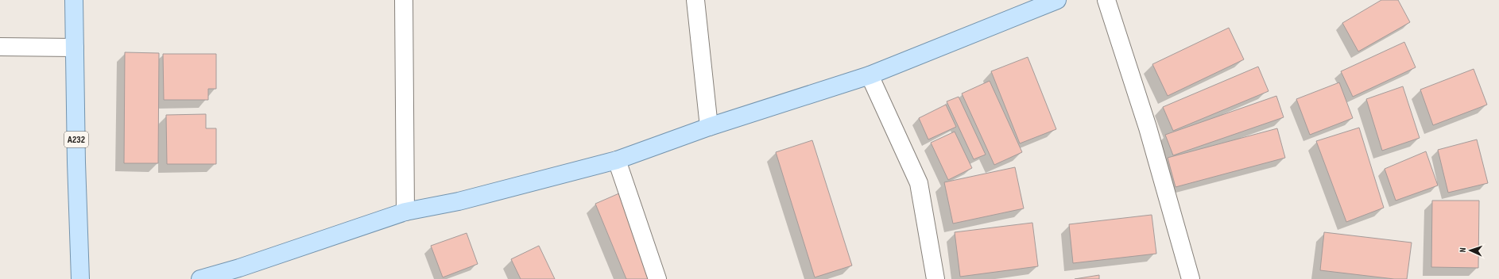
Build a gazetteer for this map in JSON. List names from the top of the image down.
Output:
{
  "streets": {
    "main road": ["A232"]
  },
  "north": "left"
}
